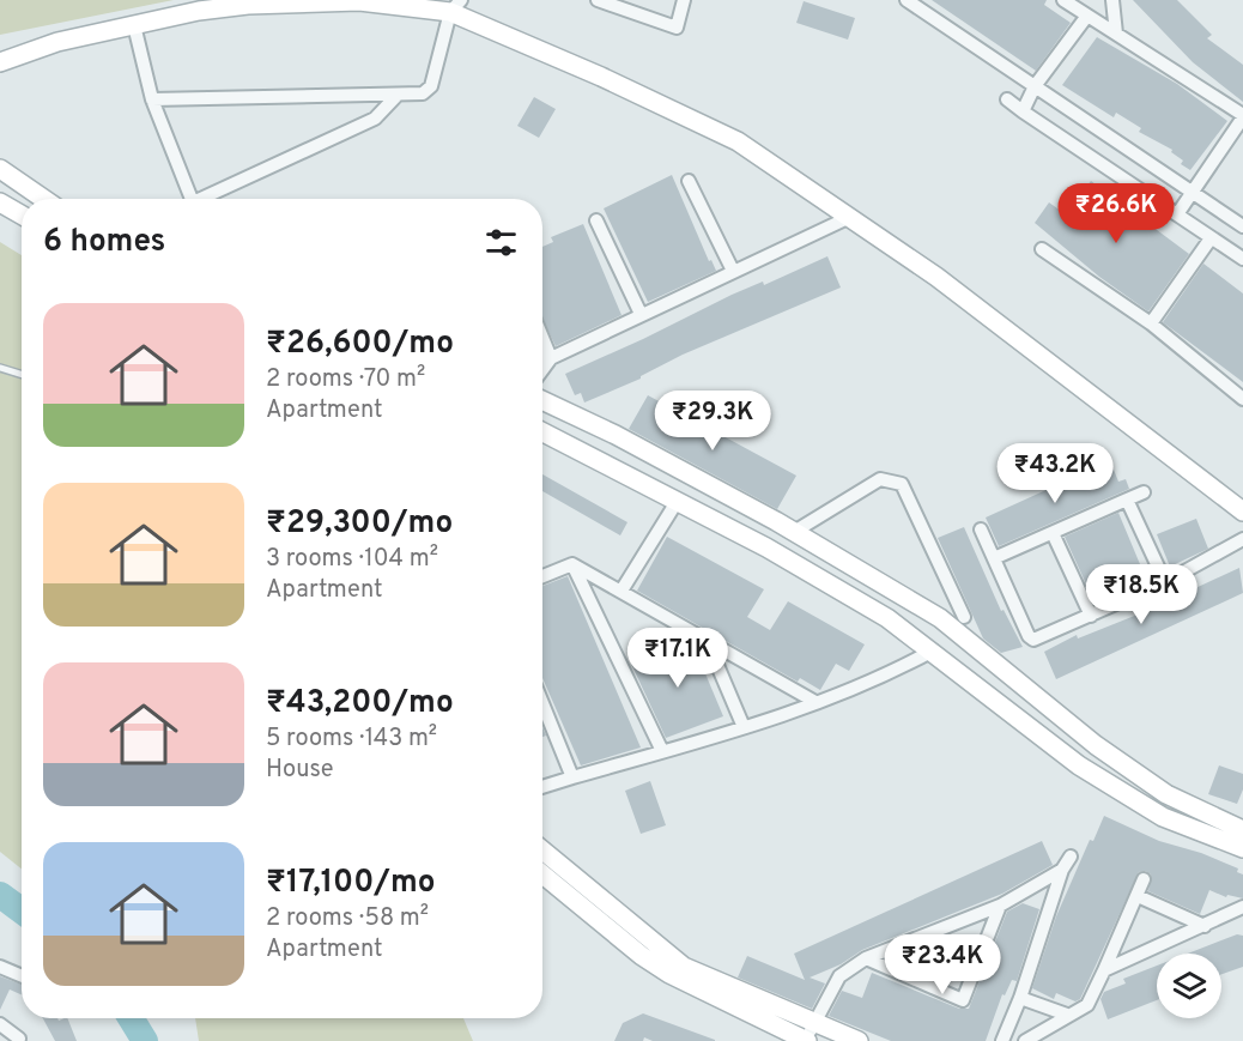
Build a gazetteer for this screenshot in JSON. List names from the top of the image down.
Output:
{
  "page": {
    "price": [
      "₹26.6K",
      "₹29.3K",
      "₹43.2K",
      "₹18.5K",
      "₹17.1K",
      "₹23.4K"
    ],
    "heading": "6 homes",
    "list": [
      {
        "name": "₹26,600/mo",
        "note": "2 rooms · 70 m² · Apartment"
      },
      {
        "name": "₹29,300/mo",
        "note": "3 rooms · 104 m² · Apartment"
      },
      {
        "name": "₹43,200/mo",
        "note": "5 rooms · 143 m² · House"
      },
      {
        "name": "₹17,100/mo",
        "note": "2 rooms · 58 m² · Apartment"
      }
    ]
  }
}
